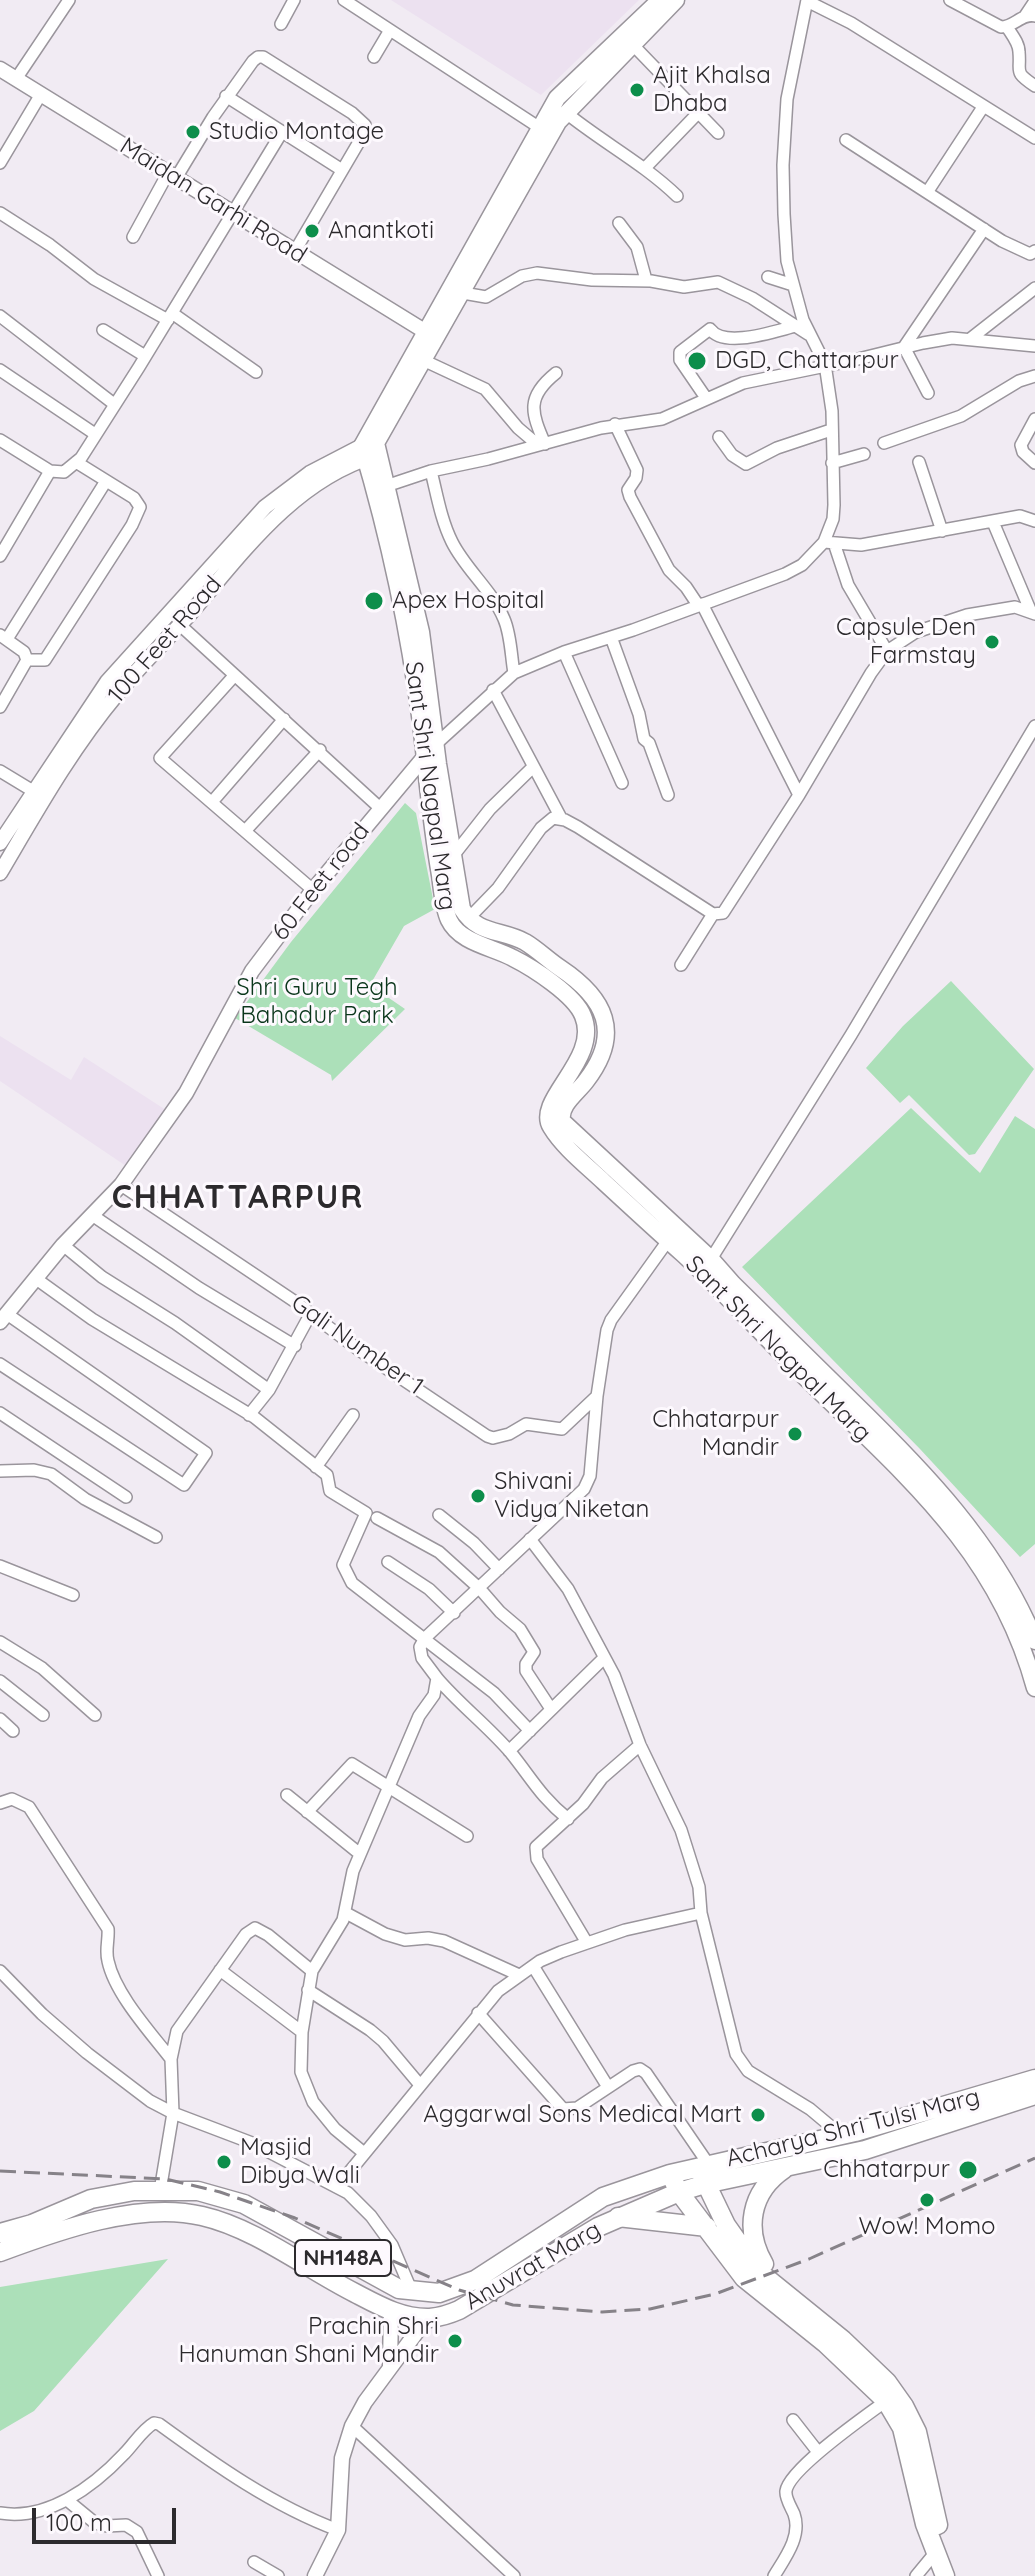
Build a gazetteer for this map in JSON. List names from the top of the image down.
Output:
{
  "streets": {
    "main road": [
      "Sant Shri Nagpal Marg",
      "Acharya Shri Tulsi Marg",
      "NH148A",
      "Anuvrat Marg"
    ],
    "street": [
      "Maidan Garhi Road",
      "100 Feet Road",
      "60 Feet road",
      "Gali Number 1"
    ]
  },
  "crossings": [
    ["100 Feet Road", "Sant Shri Nagpal Marg"],
    ["Sant Shri Nagpal Marg", "60 Feet road"],
    ["60 Feet road", "Gali Number 1"],
    ["Acharya Shri Tulsi Marg", "Anuvrat Marg"]
  ],
  "districts": ["CHHATTARPUR"],
  "parks": ["Shri Guru Tegh Bahadur Park"],
  "places": [
    "Ajit Khalsa Dhaba",
    "Studio Montage",
    "Anantkoti",
    "DGD, Chattarpur",
    "Apex Hospital",
    "Capsule Den Farmstay",
    "Chhatarpur Mandir",
    "Shivani Vidya Niketan",
    "Aggarwal Sons Medical Mart",
    "Masjid Dibya Wali",
    "Chhatarpur",
    "Wow! Momo",
    "Prachin Shri Hanuman Shani Mandir"
  ],
  "scale_bar": "100 m"
}
